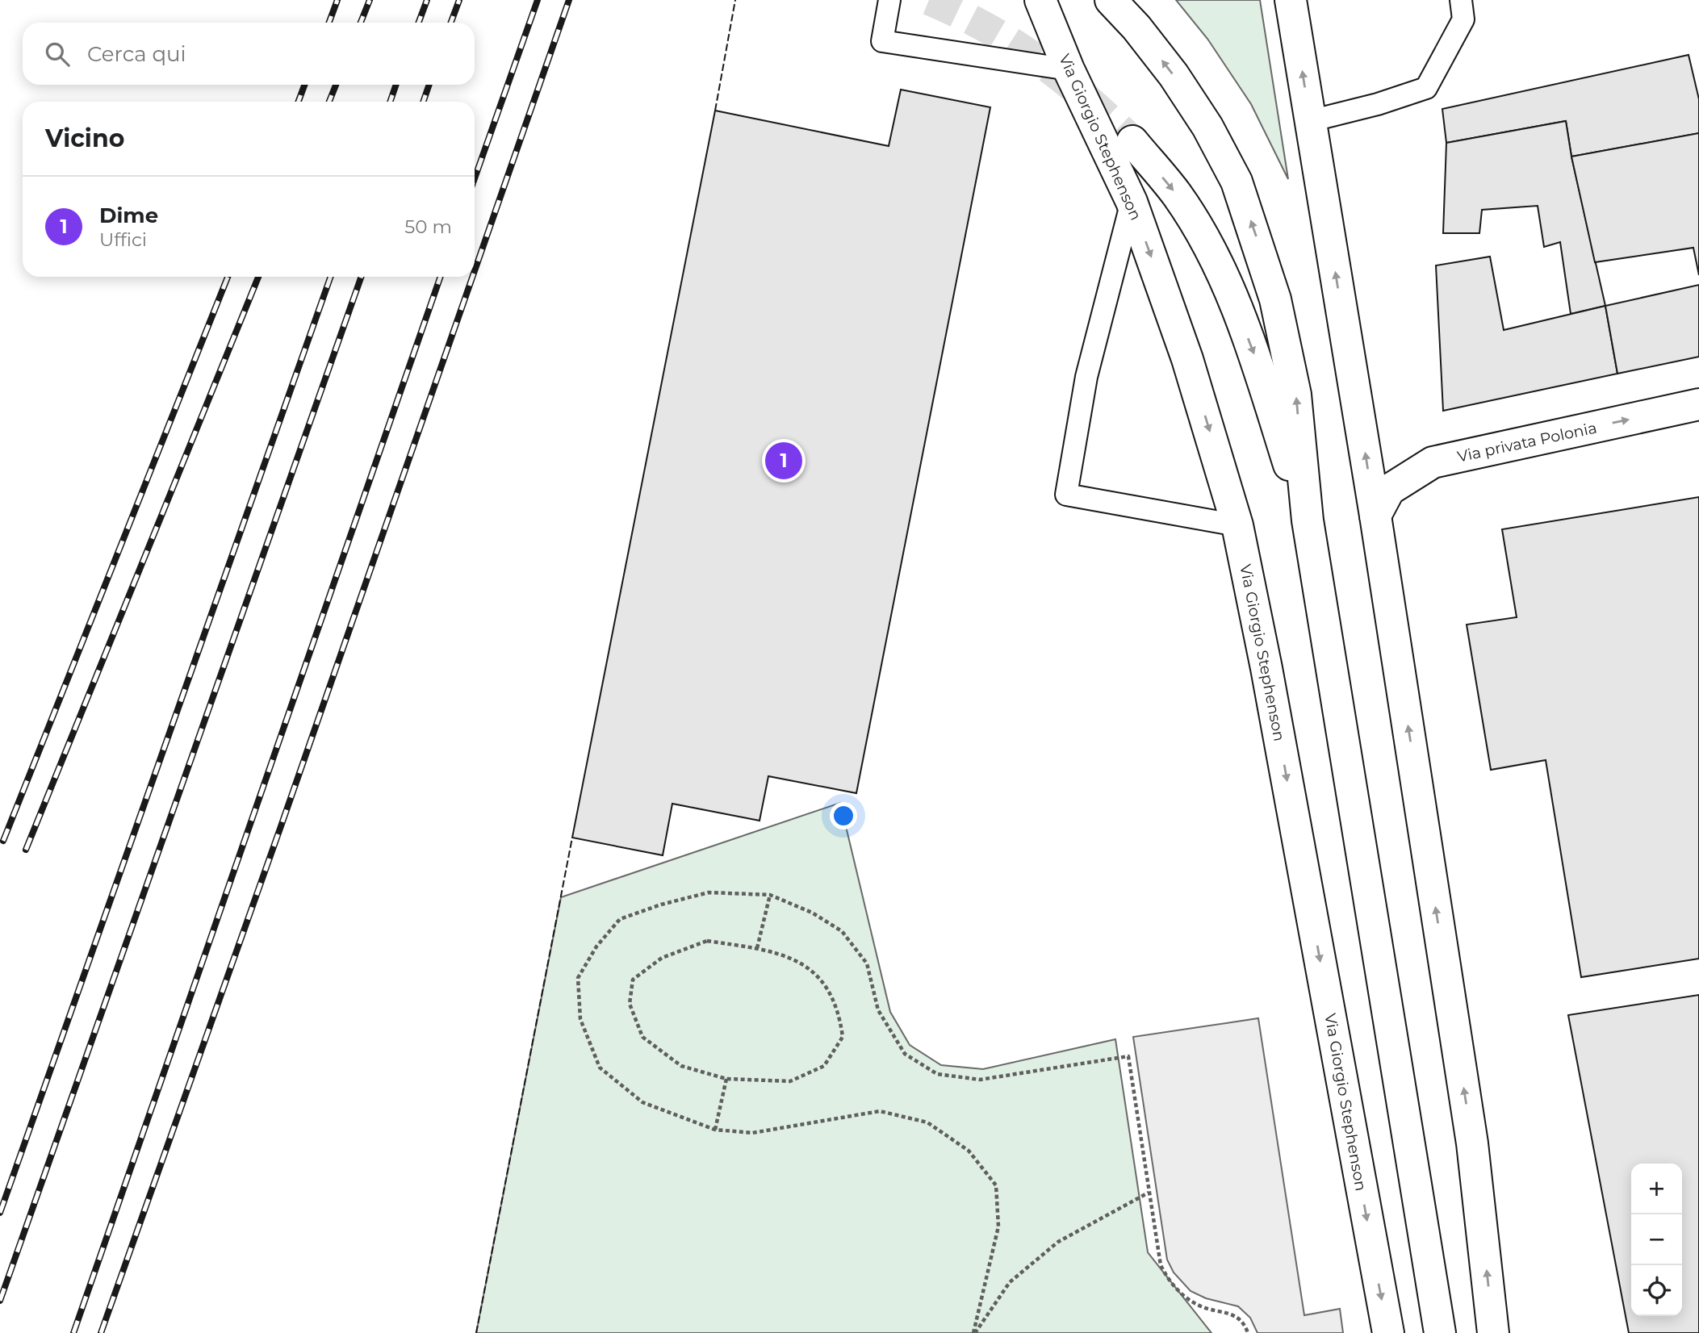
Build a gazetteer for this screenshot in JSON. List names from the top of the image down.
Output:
{
  "streets": {
    "street": ["Via Giorgio Stephenson", "Via privata Polonia"]
  },
  "one_way": ["Via privata Polonia"],
  "page": {
    "search": "Cerca qui",
    "heading": "Vicino",
    "list": [
      {
        "mark": "1",
        "name": "Dime",
        "note": "Uffici",
        "value": "50 m"
      }
    ],
    "pins": "1",
    "map_buttons": ["+", "−"]
  }
}
